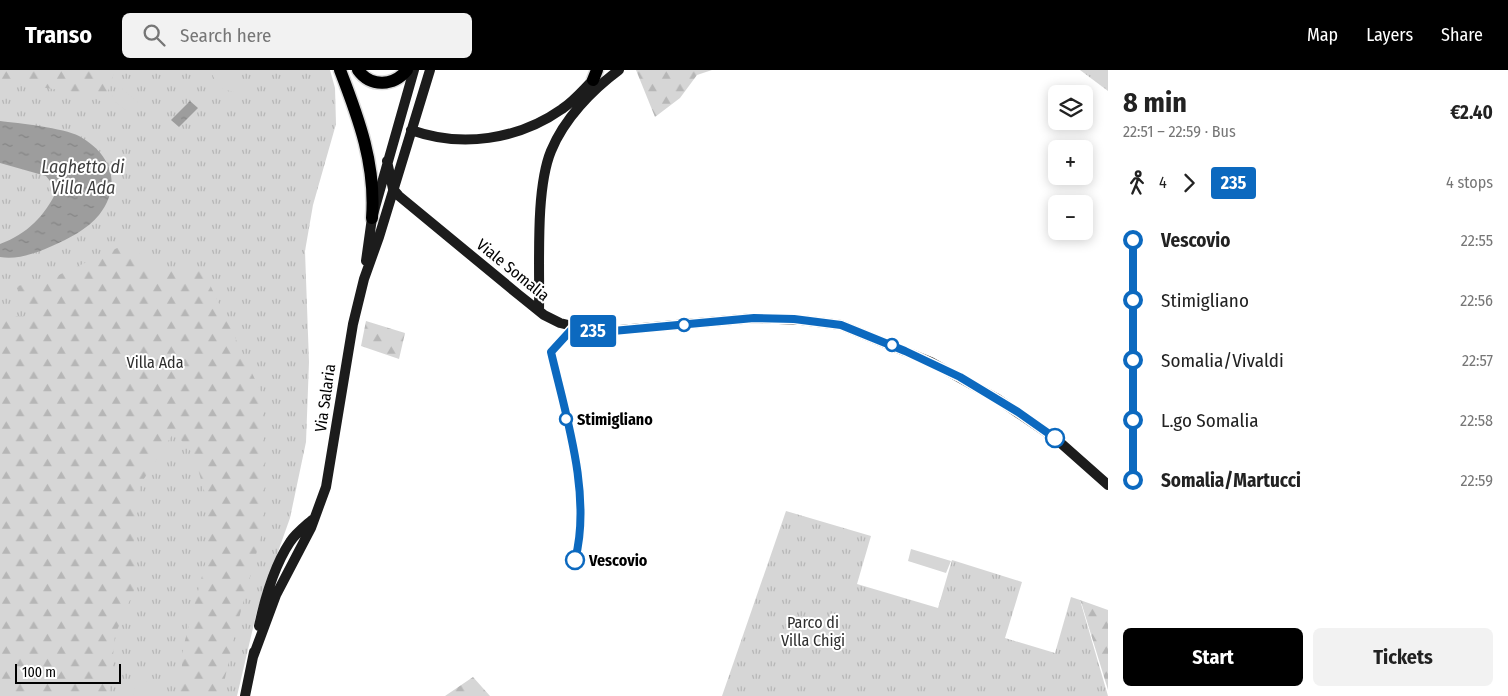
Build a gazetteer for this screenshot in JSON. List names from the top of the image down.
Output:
{
  "streets": {
    "main road": ["Viale Somalia", "Via Salaria"]
  },
  "crossings": [
    ["Viale Somalia", "Via Salaria"]
  ],
  "water": ["Laghetto di Villa Ada"],
  "parks": ["Villa Ada", "Parco di Villa Chigi"],
  "places": ["Stimigliano", "Vescovio"],
  "lines": ["bus line 235"],
  "scale_bar": "100 m",
  "page": {
    "header": "Transo",
    "search": "Search here",
    "nav": ["Map", "Layers", "Share"],
    "on_map": "235",
    "heading": ["8 min", "22:51 – 22:59 · Bus", "€2.40"],
    "map_buttons": ["+", "−"],
    "legs": ["4", "235", "4 stops"],
    "list": [
      {
        "name": "Vescovio",
        "value": "22:55"
      },
      {
        "name": "Stimigliano",
        "value": "22:56"
      },
      {
        "name": "Somalia/Vivaldi",
        "value": "22:57"
      },
      {
        "name": "L.go Somalia",
        "value": "22:58"
      },
      {
        "name": "Somalia/Martucci",
        "value": "22:59"
      }
    ],
    "buttons": ["Start", "Tickets"],
    "scale": "100 m"
  }
}
